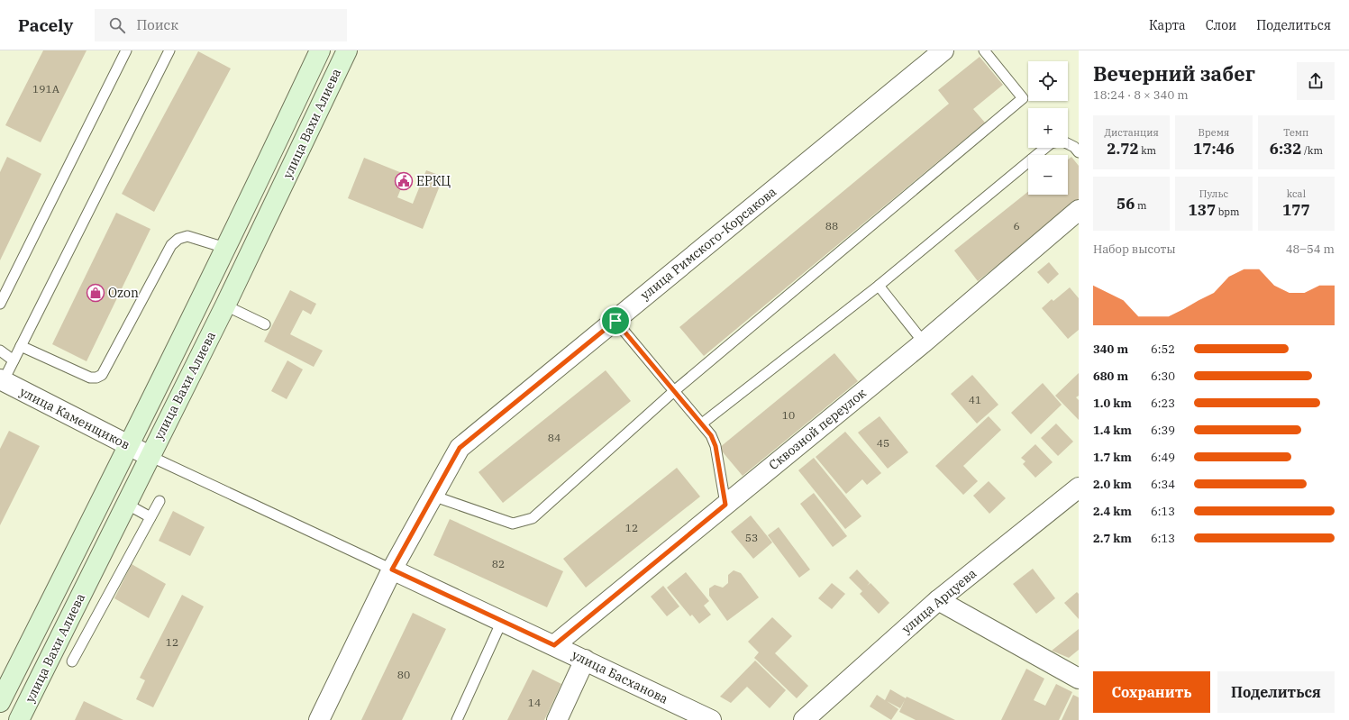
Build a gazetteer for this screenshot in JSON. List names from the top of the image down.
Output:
{
  "streets": {
    "main road": ["улица Вахи Алиева"],
    "street": [
      "улица Римского-Корсакова",
      "улица Каменщиков",
      "Сквозной переулок",
      "улица Арцуева",
      "улица Басханова"
    ]
  },
  "crossings": [
    ["улица Вахи Алиева", "улица Каменщиков"],
    ["улица Римского-Корсакова", "улица Басханова"],
    ["Сквозной переулок", "улица Басханова"]
  ],
  "places": {
    "public building": ["ЕРКЦ"],
    "shop": ["Ozon"]
  },
  "house_numbers": [
    "191А",
    "88",
    "6",
    "41",
    "10",
    "84",
    "45",
    "12",
    "53",
    "82",
    "12",
    "80",
    "14"
  ],
  "page": {
    "header": "Pacely",
    "search": "Поиск",
    "nav": ["Карта", "Слои", "Поделиться"],
    "heading": ["Вечерний забег", "18:24 · 8 × 340 m"],
    "map_buttons": ["+", "−"],
    "stats": [
      ["Дистанция", "2.72 km"],
      ["Время", "17:46"],
      ["Темп", "6:32 /km"],
      ["56 m"],
      ["Пульс", "137 bpm"],
      ["kcal", "177"]
    ],
    "chart": ["Набор высоты", "48–54 m"],
    "list": [
      {
        "name": "340 m",
        "note": "6:52"
      },
      {
        "name": "680 m",
        "note": "6:30"
      },
      {
        "name": "1.0 km",
        "note": "6:23"
      },
      {
        "name": "1.4 km",
        "note": "6:39"
      },
      {
        "name": "1.7 km",
        "note": "6:49"
      },
      {
        "name": "2.0 km",
        "note": "6:34"
      },
      {
        "name": "2.4 km",
        "note": "6:13"
      },
      {
        "name": "2.7 km",
        "note": "6:13"
      }
    ],
    "buttons": ["Сохранить", "Поделиться"]
  }
}
